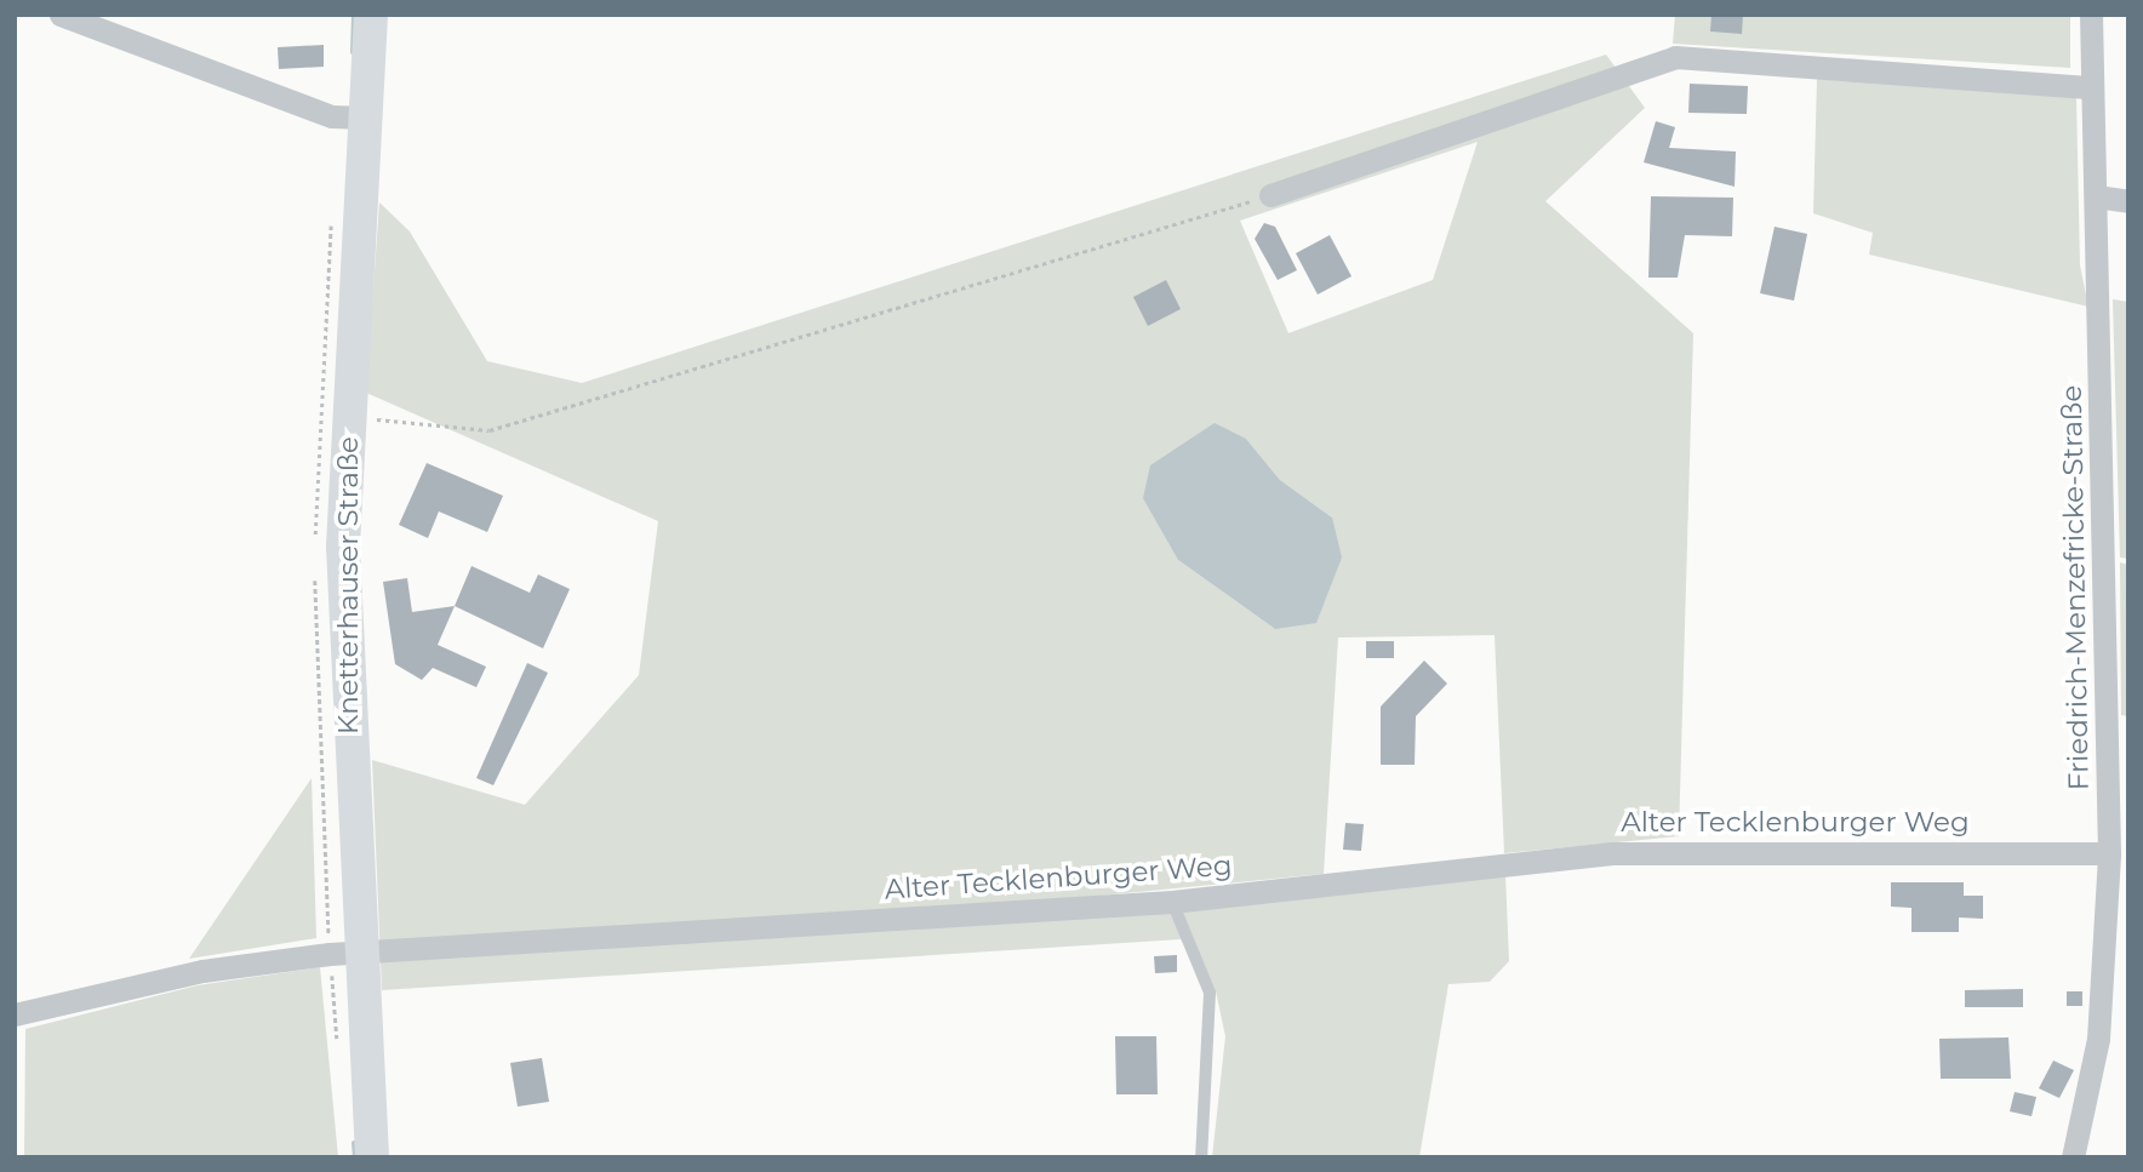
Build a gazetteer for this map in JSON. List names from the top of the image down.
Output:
{
  "streets": {
    "street": ["Knetterhauser Straße", "Friedrich-Menzefricke-Straße", "Alter Tecklenburger Weg"]
  },
  "crossings": [
    ["Knetterhauser Straße", "Alter Tecklenburger Weg"],
    ["Friedrich-Menzefricke-Straße", "Alter Tecklenburger Weg"]
  ]
}
